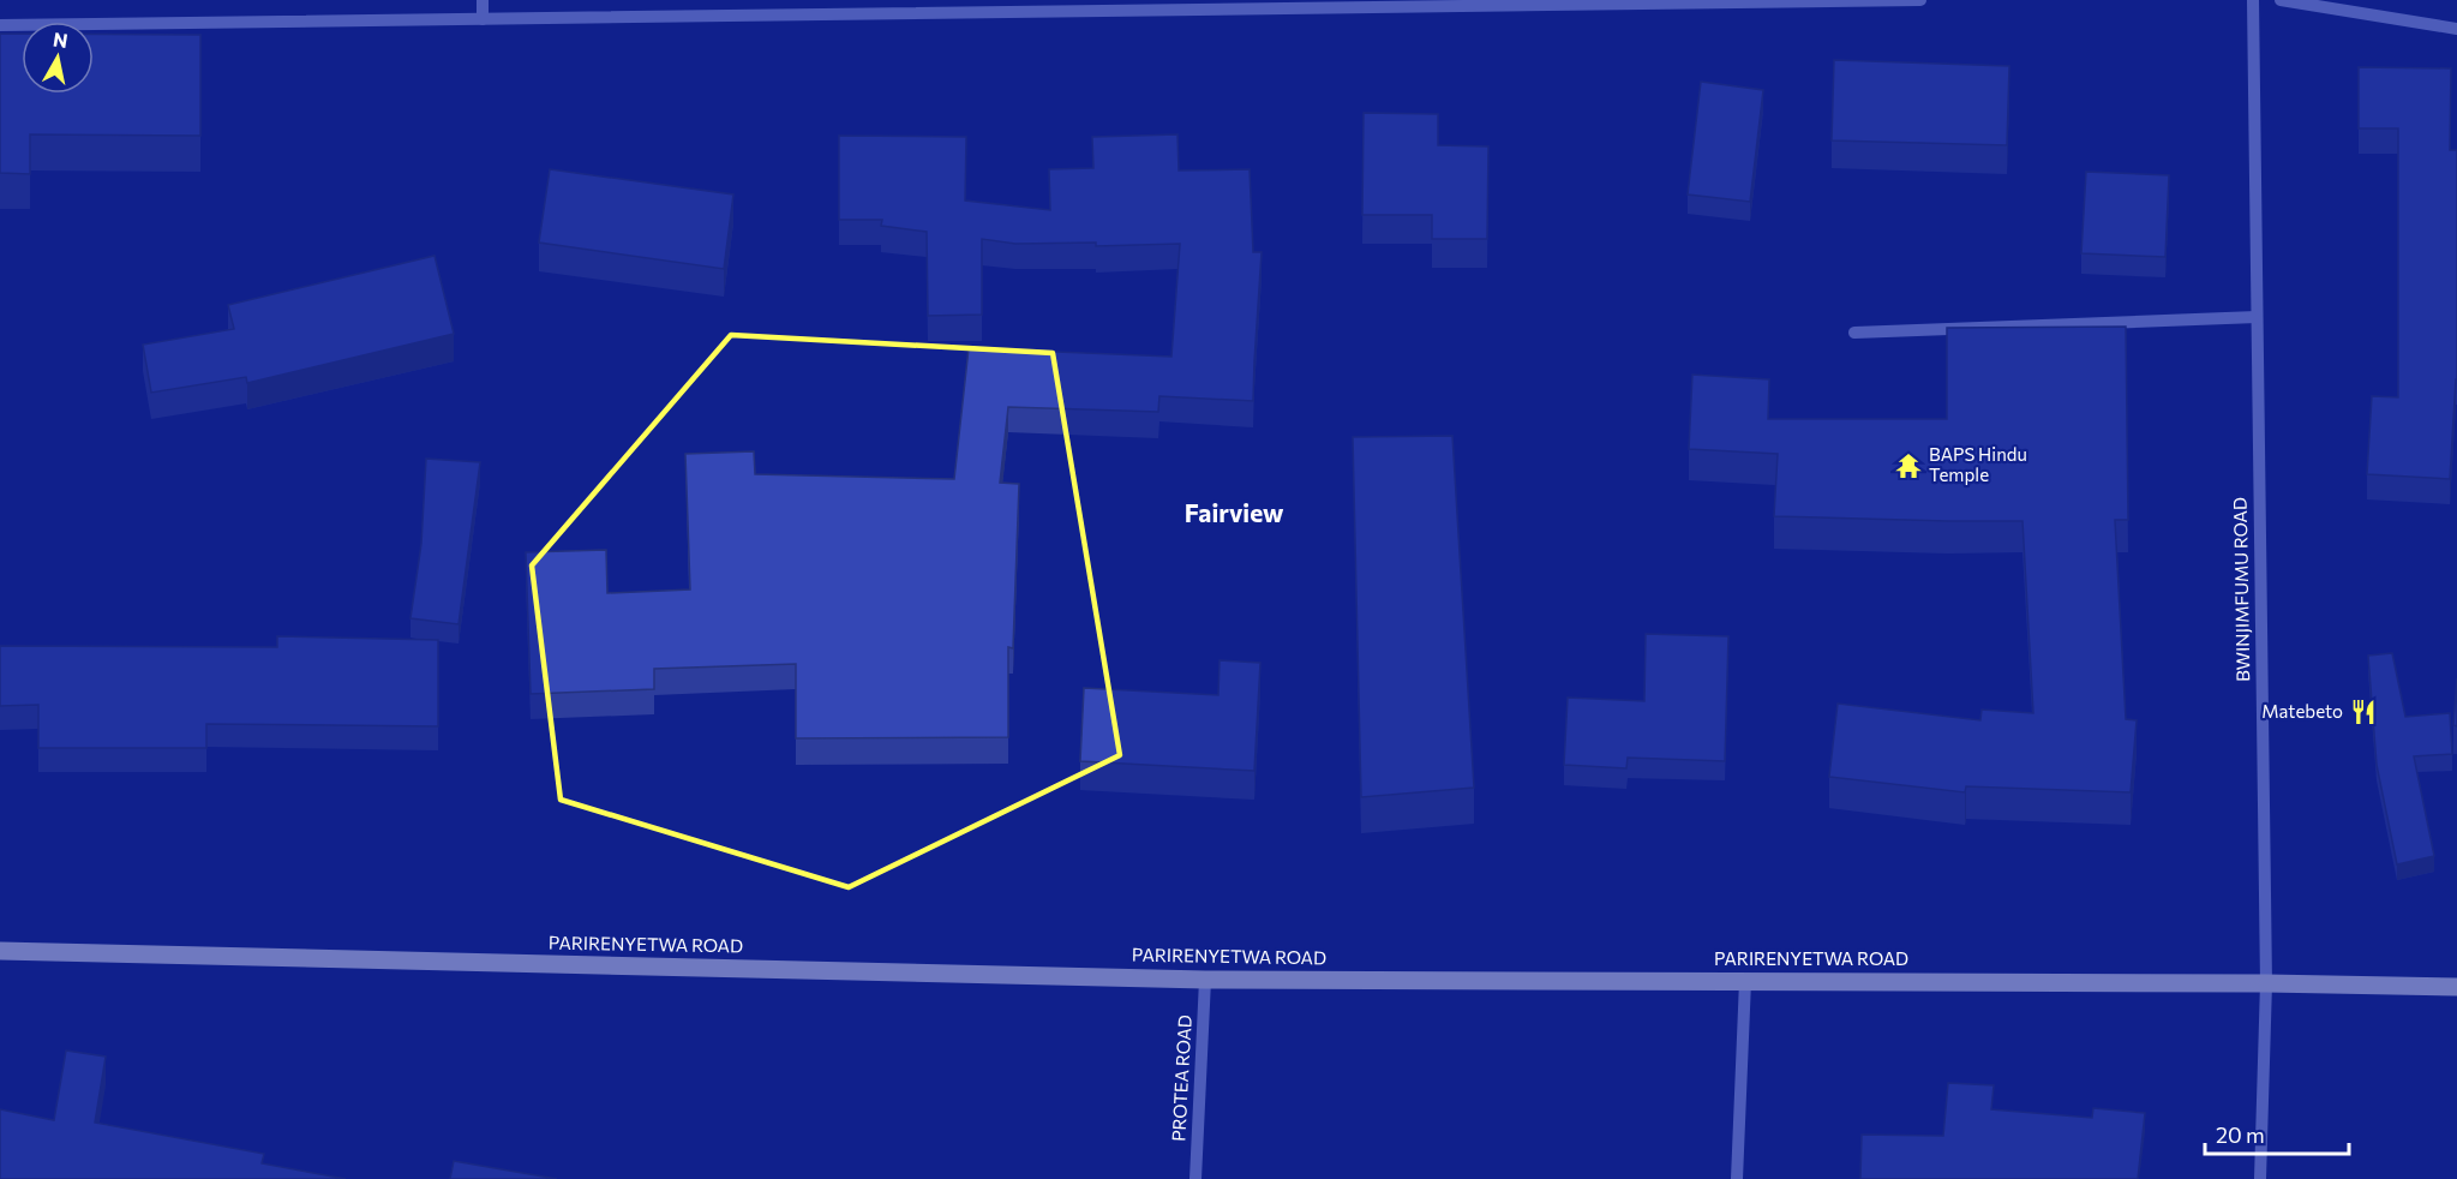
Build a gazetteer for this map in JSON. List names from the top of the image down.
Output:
{
  "streets": {
    "main road": ["PARIRENYETWA ROAD"],
    "street": ["BWINJIMFUMU ROAD", "PROTEA ROAD"]
  },
  "crossings": [
    ["BWINJIMFUMU ROAD", "PARIRENYETWA ROAD"],
    ["PARIRENYETWA ROAD", "PROTEA ROAD"]
  ],
  "districts": ["Fairview"],
  "places": {
    "temple": ["BAPS Hindu Temple"],
    "restaurant": ["Matebeto"]
  },
  "scale_bar": "20 m",
  "north": "top"
}
